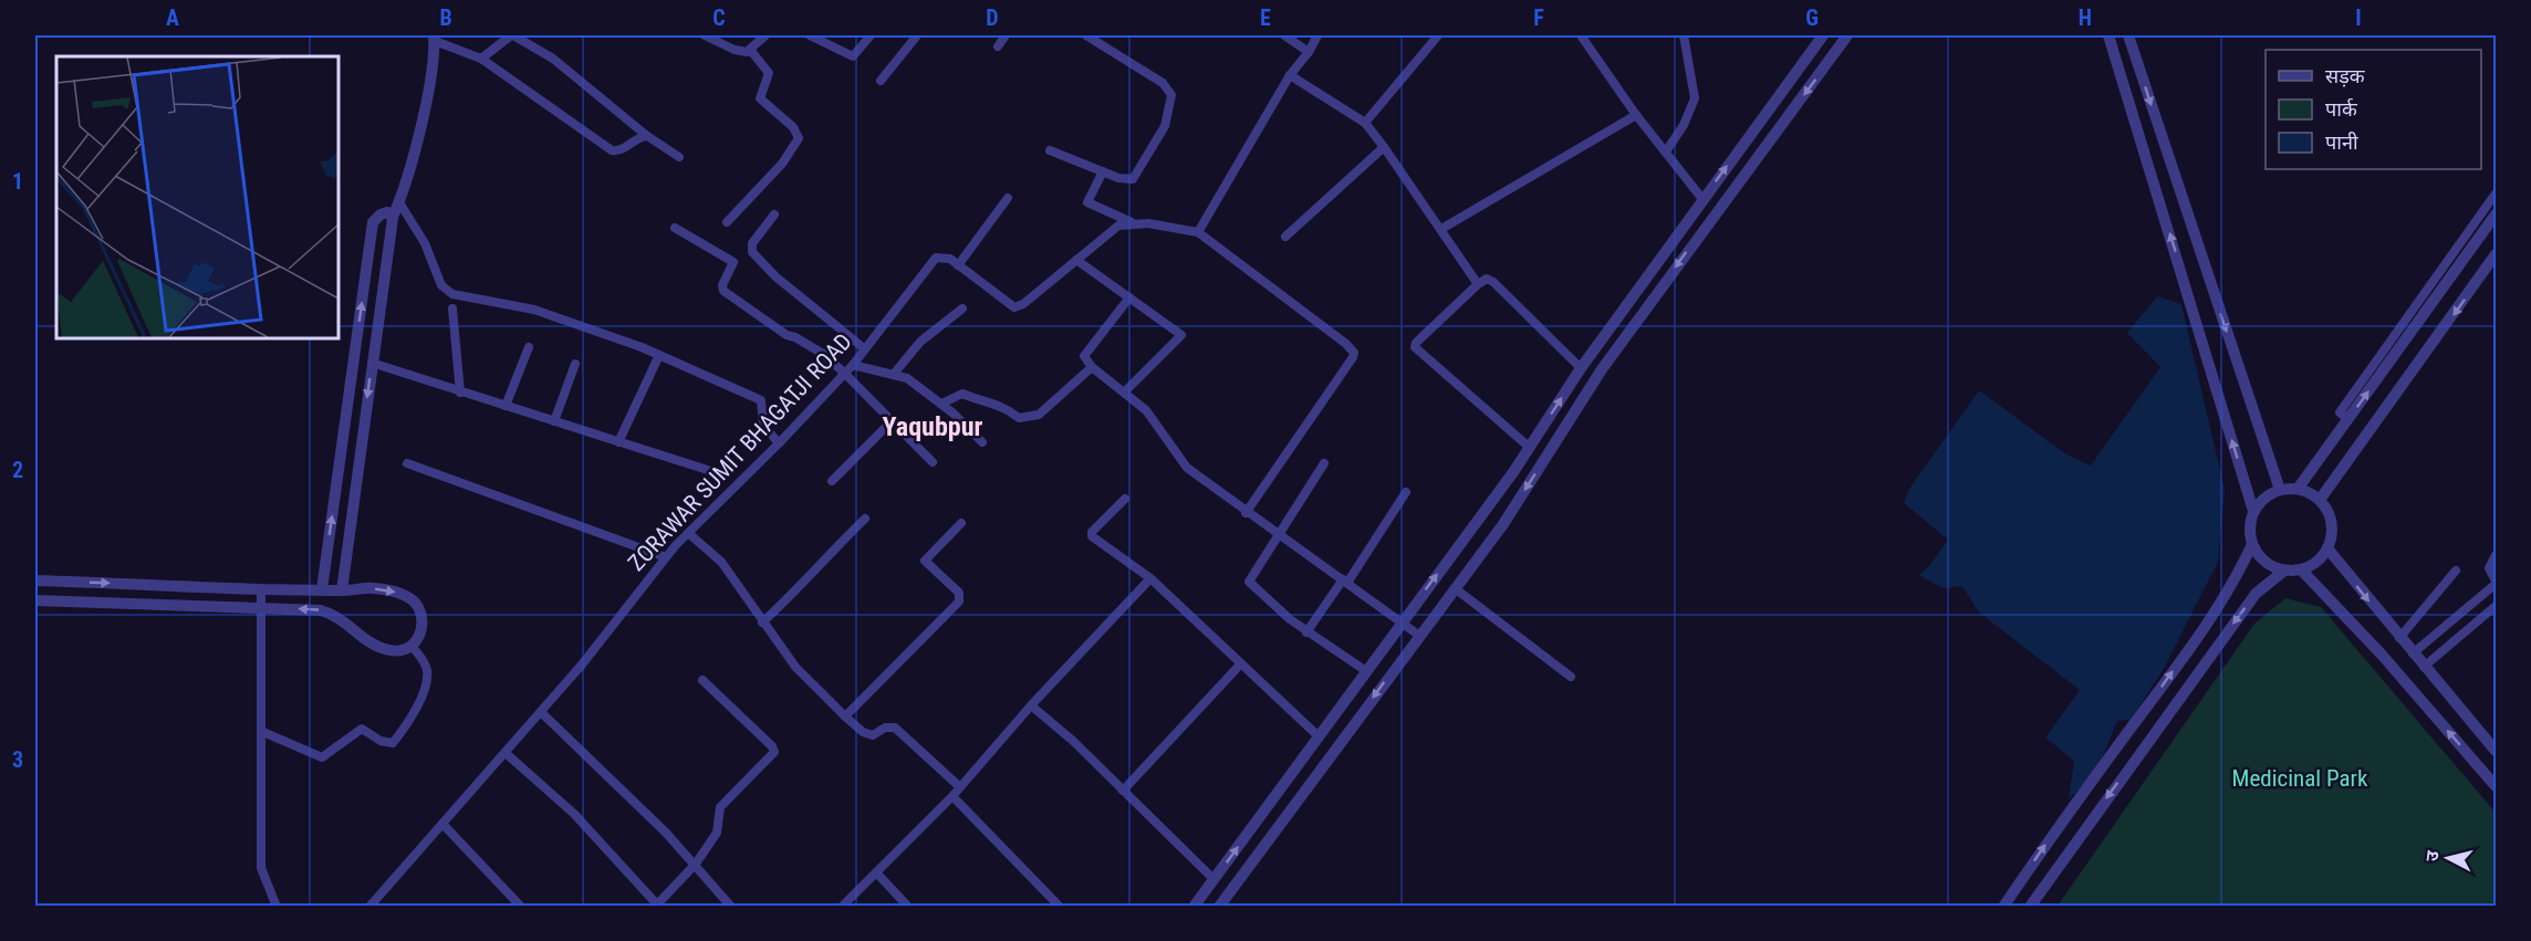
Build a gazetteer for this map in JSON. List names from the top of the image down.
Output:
{
  "streets": {
    "street": ["ZORAWAR SUMIT BHAGATJI ROAD"]
  },
  "districts": ["Yaqubpur"],
  "parks": ["Medicinal Park"],
  "legend": ["सड़क", "पार्क", "पानी"],
  "north": "left",
  "grid": {
    "columns": [
      "A",
      "B",
      "C",
      "D",
      "E",
      "F",
      "G",
      "H",
      "I"
    ],
    "rows": ["1", "2", "3"]
  }
}
